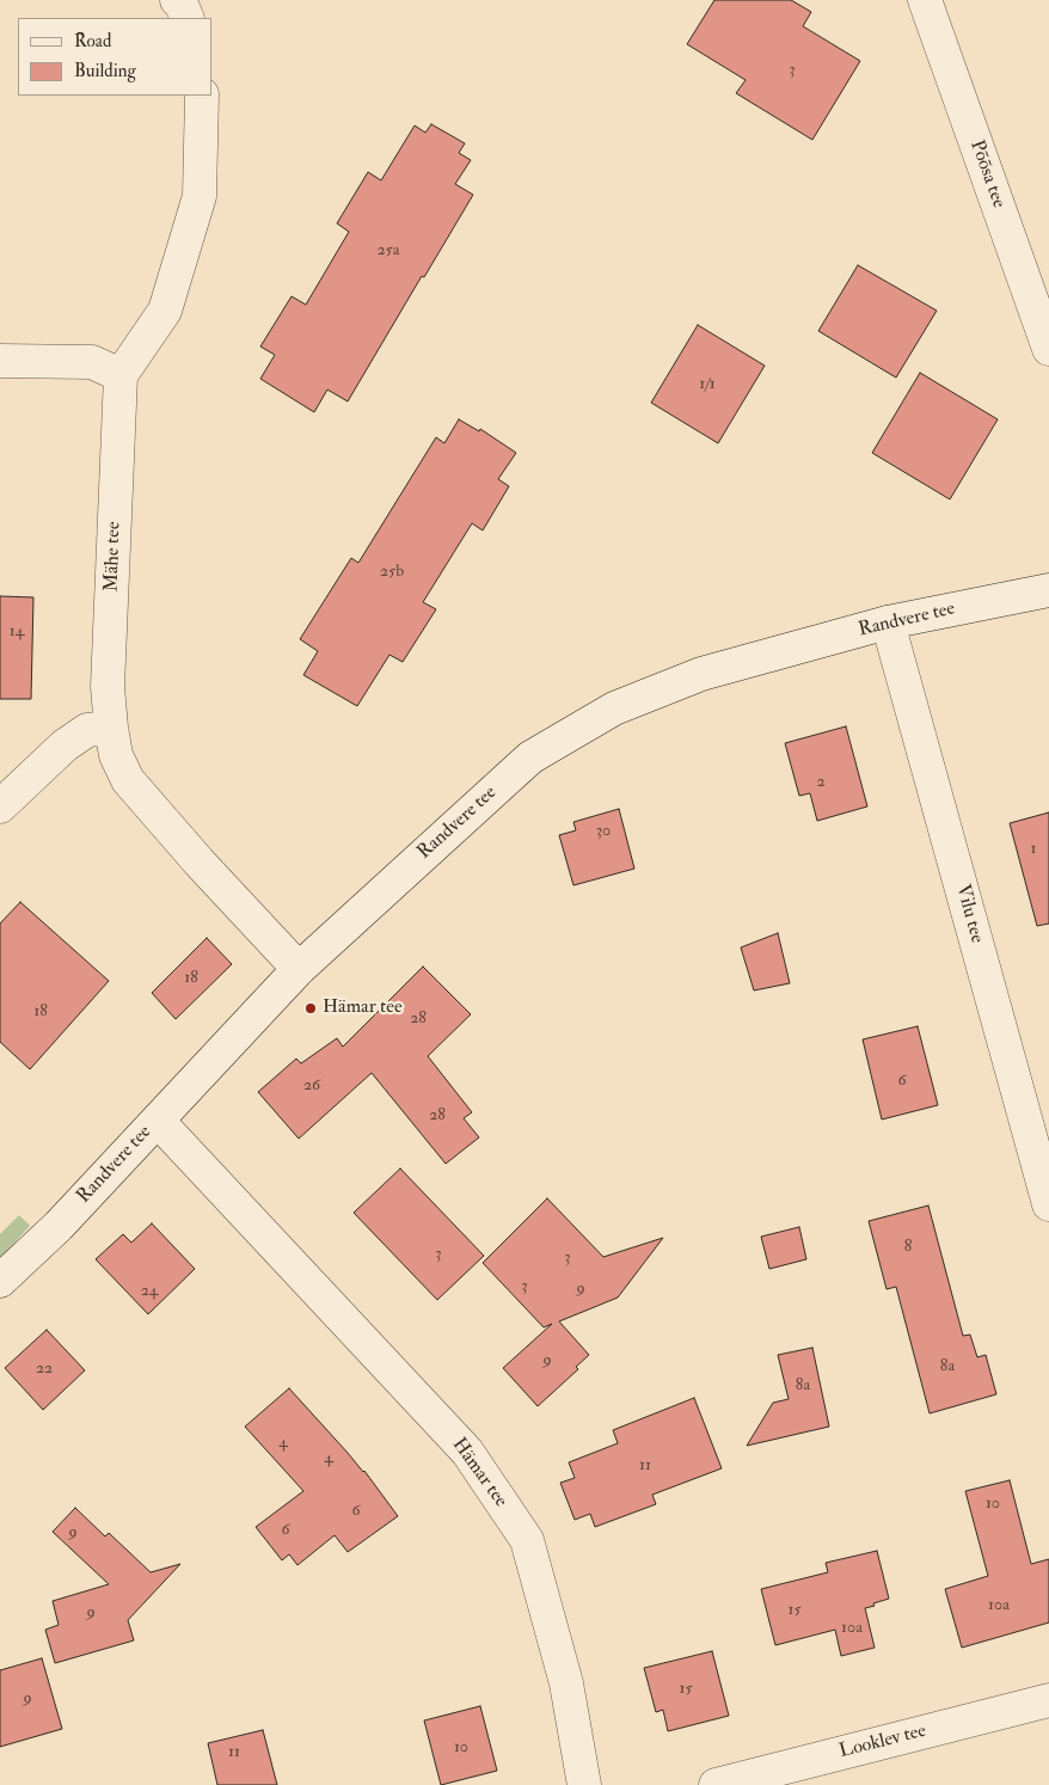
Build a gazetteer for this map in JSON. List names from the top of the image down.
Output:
{
  "streets": {
    "street": [
      "Põõsa tee",
      "Mähe tee",
      "Randvere tee",
      "Vilu tee",
      "Hämar tee",
      "Looklev tee"
    ]
  },
  "crossings": [
    ["Mähe tee", "Randvere tee"],
    ["Randvere tee", "Vilu tee"],
    ["Randvere tee", "Hämar tee"]
  ],
  "places": ["Hämar tee"],
  "house_numbers": [
    "3",
    "25a",
    "1/1",
    "25b",
    "14",
    "2",
    "30",
    "1",
    "18",
    "18",
    "28",
    "6",
    "26",
    "28",
    "8",
    "3",
    "3",
    "3",
    "9",
    "24",
    "9",
    "8a",
    "22",
    "8a",
    "4",
    "4",
    "11",
    "10",
    "6",
    "6",
    "9",
    "10a",
    "15",
    "9",
    "10a",
    "15",
    "9",
    "10",
    "11"
  ],
  "legend": ["Road", "Building"]
}
